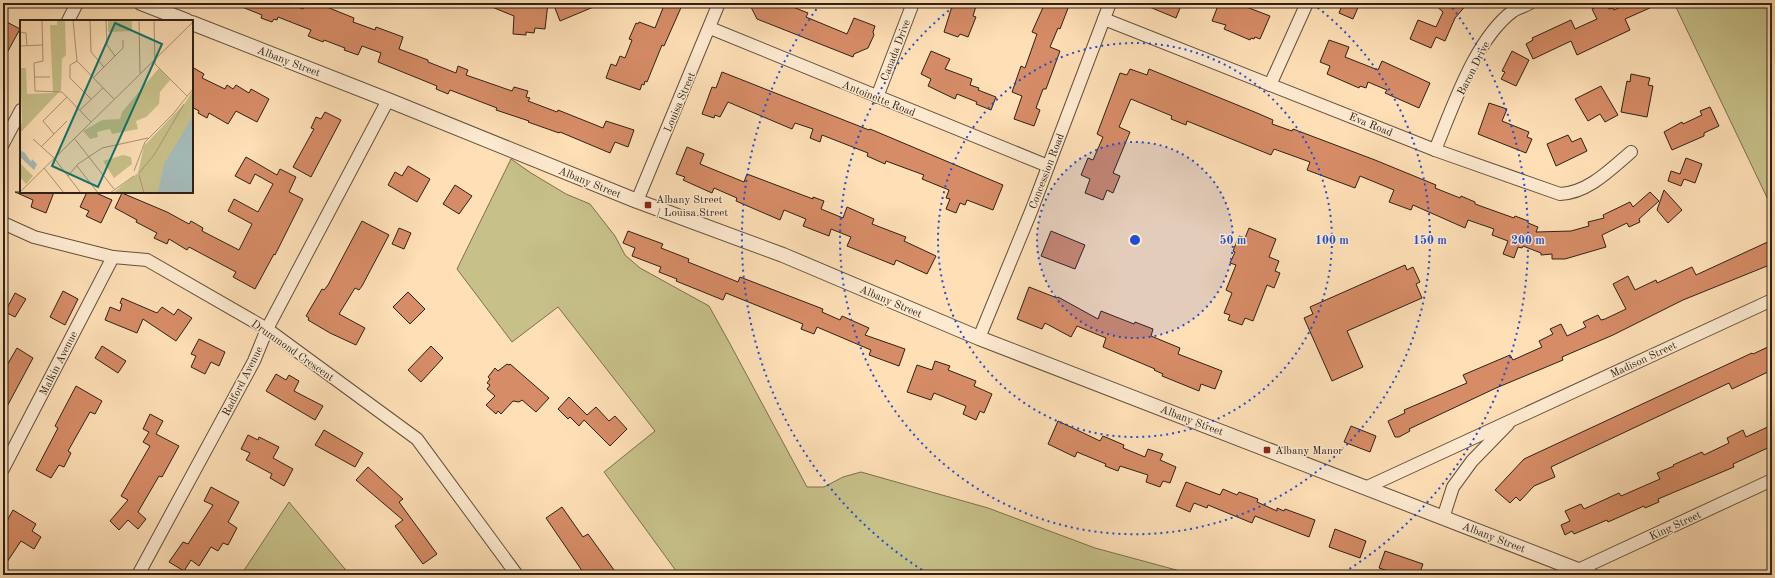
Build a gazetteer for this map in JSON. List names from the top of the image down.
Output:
{
  "streets": {
    "street": [
      "Canada Drive",
      "Albany Street",
      "Baron Drive",
      "Antoinette Road",
      "Louisa Street",
      "Eva Road",
      "Concession Road",
      "Drummond Crescent",
      "Madison Street",
      "Malkin Avenue",
      "Radford Avenue",
      "King Street"
    ]
  },
  "crossings": [
    ["Canada Drive", "Antoinette Road"],
    ["Albany Street", "Louisa Street"],
    ["Albany Street", "Concession Road"],
    ["Albany Street", "Madison Street"],
    ["Albany Street", "Radford Avenue"],
    ["Albany Street", "King Street"],
    ["Baron Drive", "Eva Road"],
    ["Antoinette Road", "Louisa Street"],
    ["Antoinette Road", "Concession Road"],
    ["Eva Road", "Concession Road"],
    ["Drummond Crescent", "Malkin Avenue"],
    ["Drummond Crescent", "Radford Avenue"]
  ],
  "places": {
    "transit": ["Albany Street / Louisa Street", "Albany Manor"]
  },
  "rings": [
    "50 m",
    "100 m",
    "150 m",
    "200 m"
  ]
}
